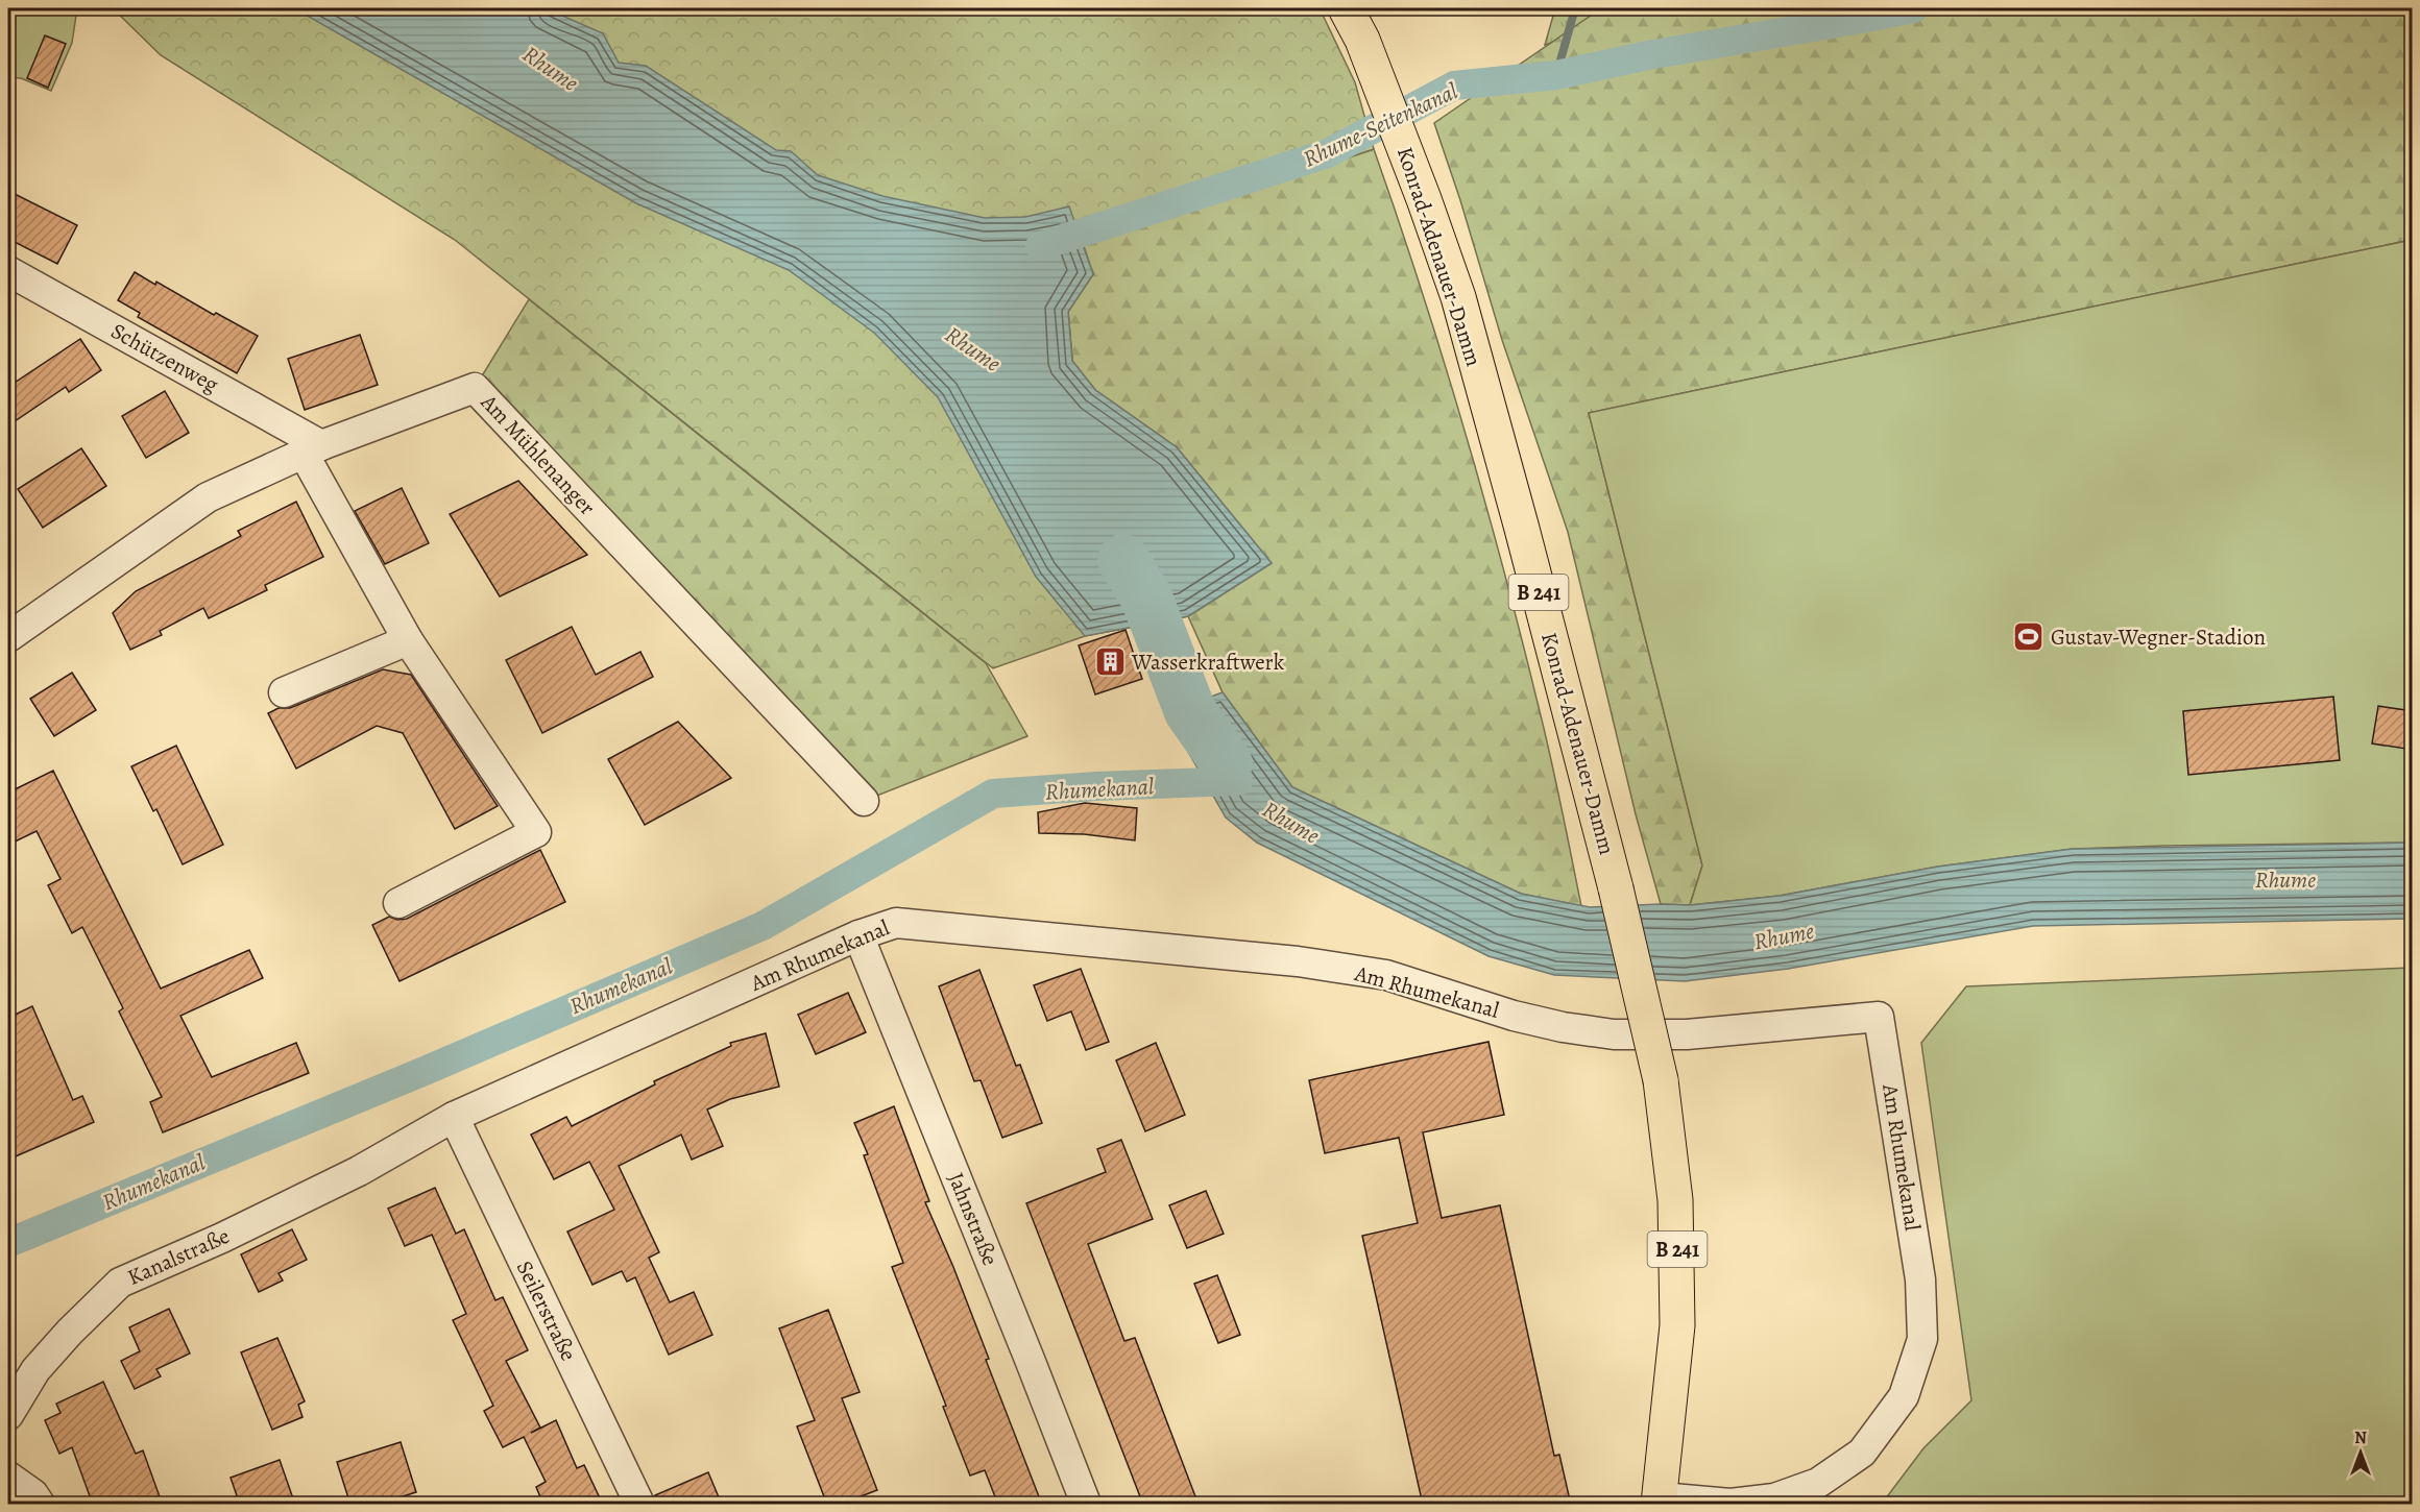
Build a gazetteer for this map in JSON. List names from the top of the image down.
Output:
{
  "streets": {
    "main road": ["Konrad-Adenauer-Damm", "B 241"],
    "street": [
      "Schützenweg",
      "Am Mühlenanger",
      "Am Rhumekanal",
      "Jahnstraße",
      "Kanalstraße",
      "Seilerstraße"
    ]
  },
  "crossings": [
    ["Konrad-Adenauer-Damm", "Am Rhumekanal"],
    ["Schützenweg", "Am Mühlenanger"],
    ["Am Rhumekanal", "Jahnstraße"],
    ["Am Rhumekanal", "Kanalstraße"],
    ["Am Rhumekanal", "Seilerstraße"]
  ],
  "water": ["Rhume", "Rhume-Seitenkanal", "Rhumekanal"],
  "places": {
    "sports": ["Gustav-Wegner-Stadion"],
    "building": ["Wasserkraftwerk"]
  },
  "north": "top"
}
